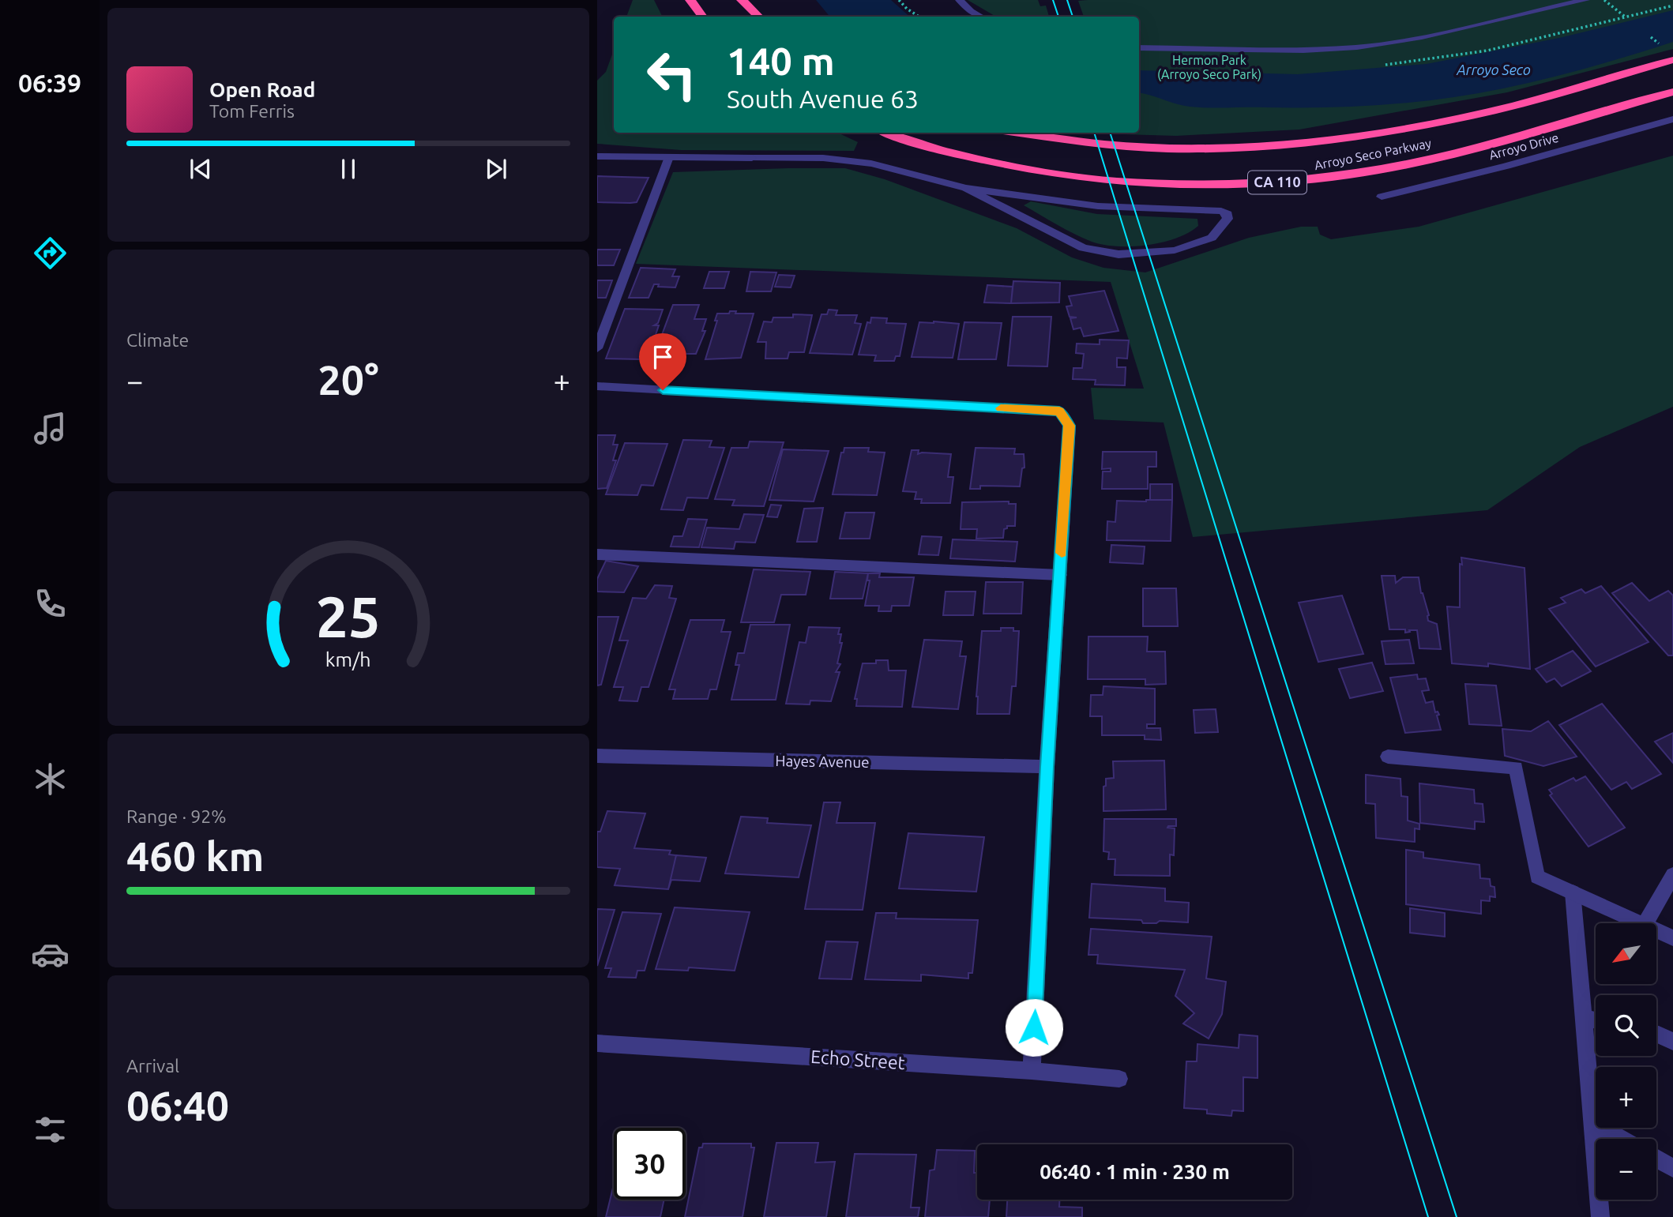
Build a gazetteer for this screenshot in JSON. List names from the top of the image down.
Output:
{
  "streets": {
    "highway": ["Arroyo Seco Parkway", "CA 110"],
    "street": ["Arroyo Drive", "Hayes Avenue", "Echo Street"]
  },
  "water": ["Arroyo Seco"],
  "parks": ["Hermon Park (Arroyo Seco Park)"],
  "north": "bottom left",
  "page": {
    "tabs": "06:39",
    "turn": ["140 m", "South Avenue 63"],
    "song": ["Open Road", "Tom Ferris"],
    "tile": [
      "Climate",
      ["Range · 92%", "460 km"],
      ["Arrival", "06:40"]
    ],
    "heat": ["−", "20°", "+"],
    "map_buttons": ["+", "−"],
    "limit": "30",
    "trip": "06:40 · 1 min · 230 m",
    "gauge": ["25", "km/h"]
  }
}
